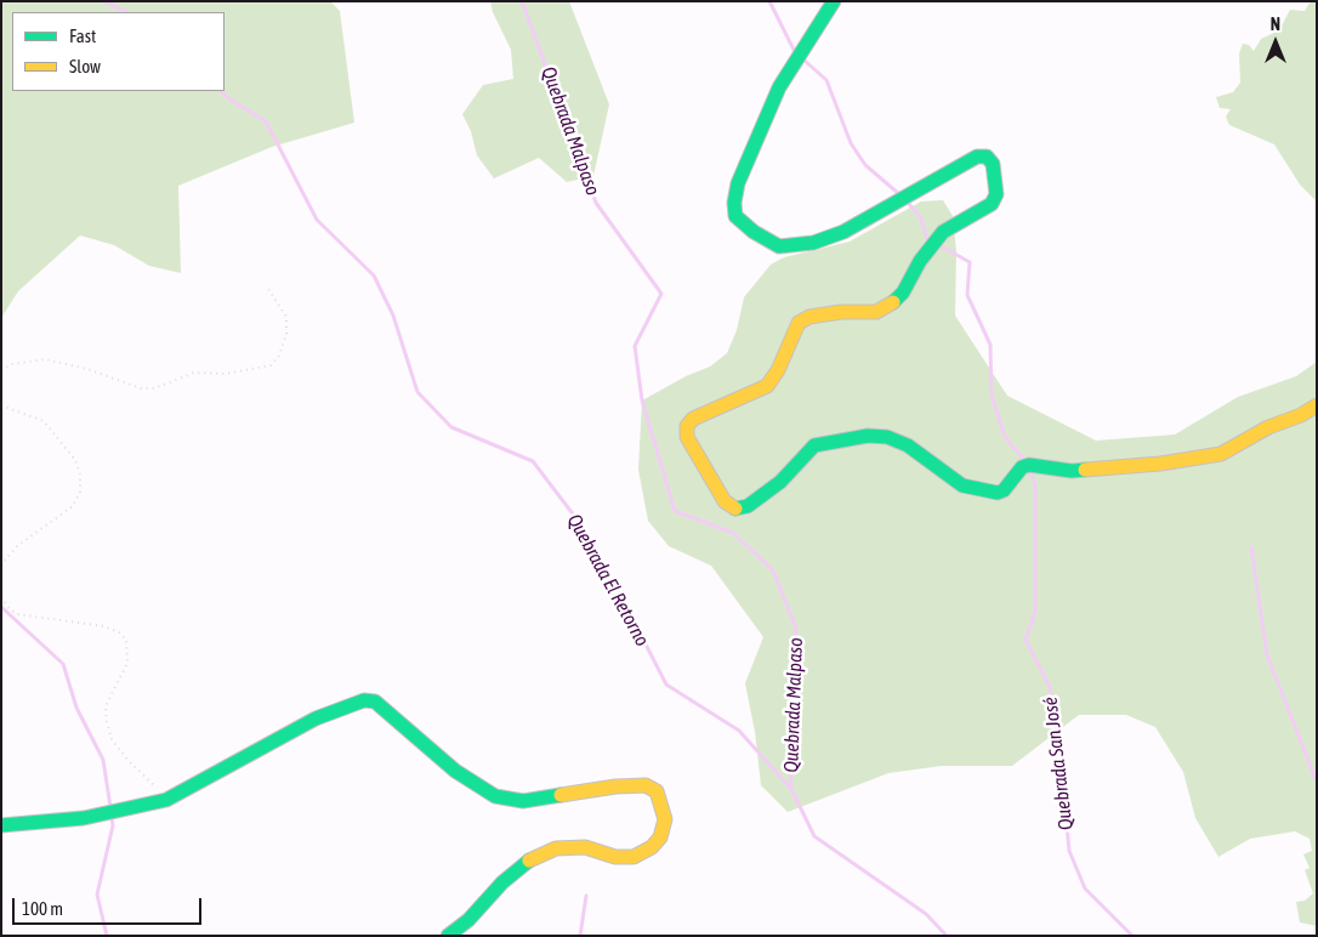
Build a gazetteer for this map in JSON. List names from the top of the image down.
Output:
{
  "water": ["Quebrada Malpaso", "Quebrada El Retorno", "Quebrada San José"],
  "legend": ["Fast", "Slow"],
  "scale_bar": "100 m",
  "north": "top"
}
